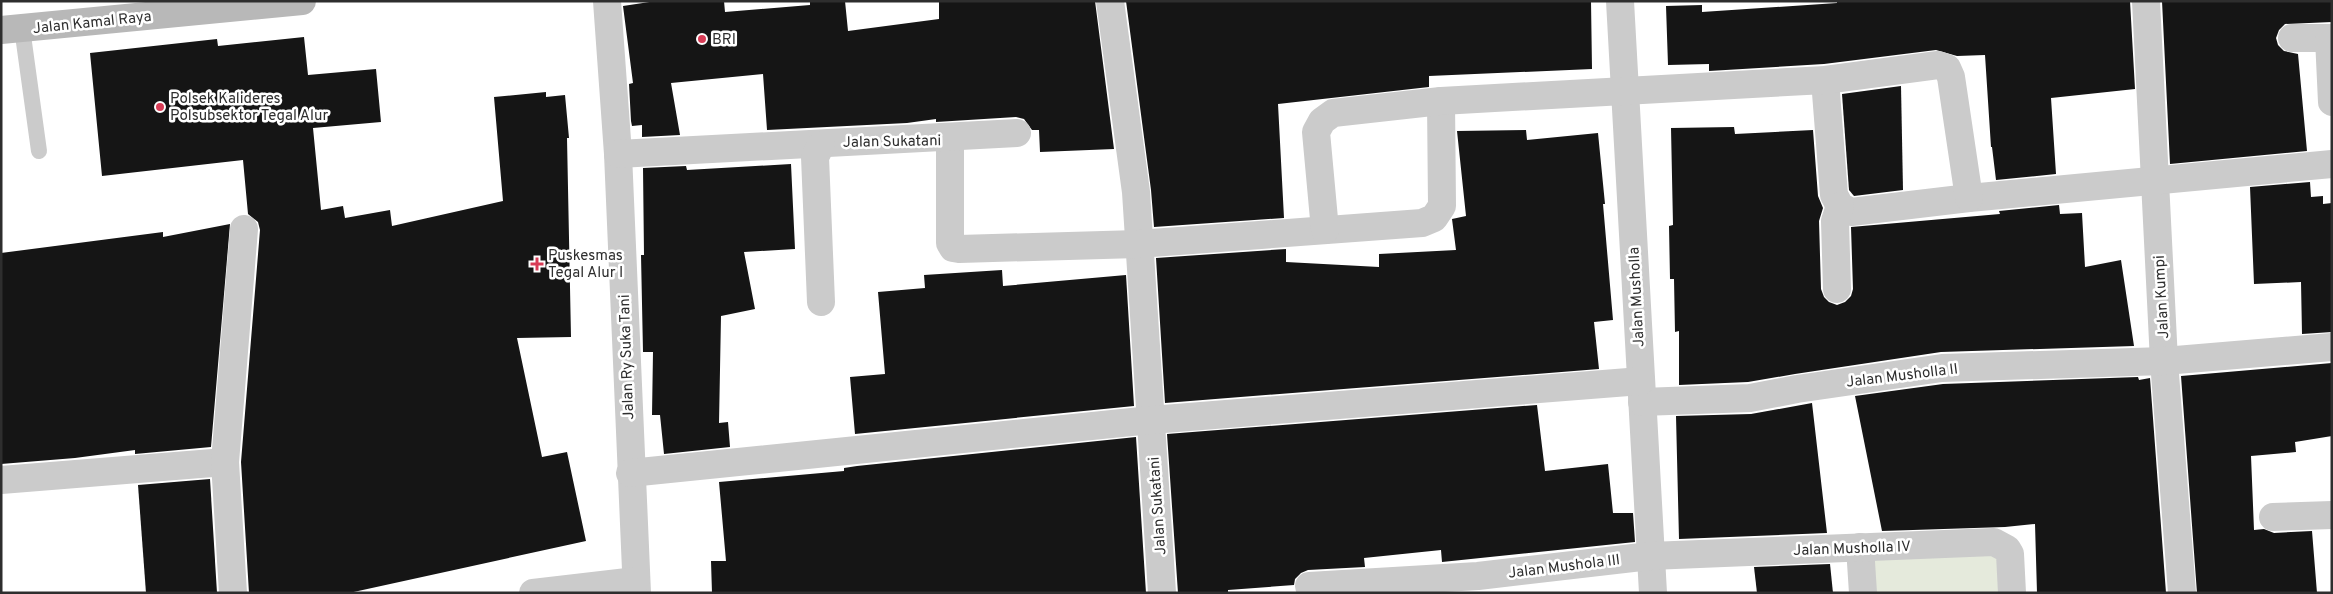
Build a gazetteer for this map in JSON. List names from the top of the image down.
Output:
{
  "streets": {
    "main road": ["Jalan Kamal Raya"],
    "street": [
      "Jalan Sukatani",
      "Jalan Musholla",
      "Jalan Kumpi",
      "Jalan Ry Suka Tani",
      "Jalan Musholla II",
      "Jalan Musholla IV",
      "Jalan Mushola III"
    ]
  },
  "crossings": [
    ["Jalan Sukatani", "Jalan Musholla II"],
    ["Jalan Musholla", "Jalan Musholla II"],
    ["Jalan Musholla", "Jalan Musholla IV"],
    ["Jalan Musholla", "Jalan Mushola III"],
    ["Jalan Kumpi", "Jalan Musholla II"],
    ["Jalan Musholla IV", "Jalan Mushola III"]
  ],
  "places": {
    "other": ["BRI", "Polsek Kalideres Polsubsektor Tegal Alur"],
    "health": ["Puskesmas Tegal Alur I"]
  }
}
